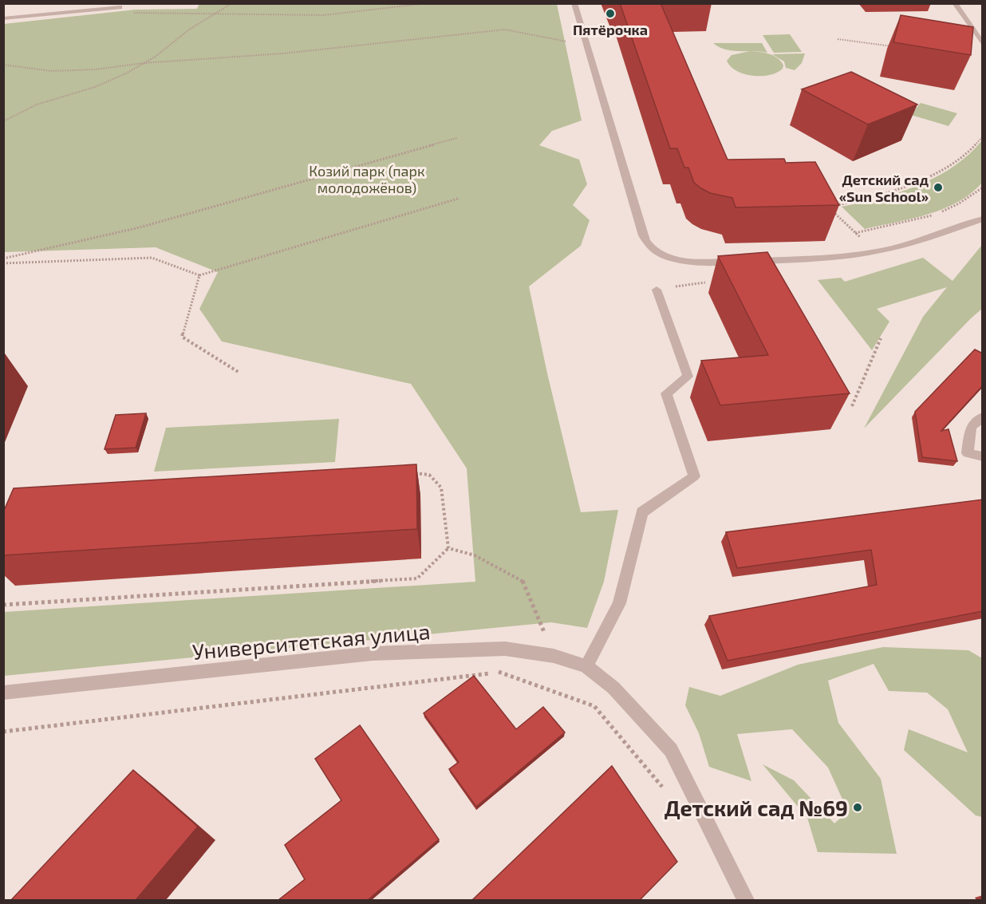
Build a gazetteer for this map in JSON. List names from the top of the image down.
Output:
{
  "streets": {
    "street": ["Университетская улица"]
  },
  "parks": ["Козий парк (парк молодожёнов)"],
  "places": ["Пятёрочка", "Детский сад «Sun School»", "Детский сад №69"]
}
